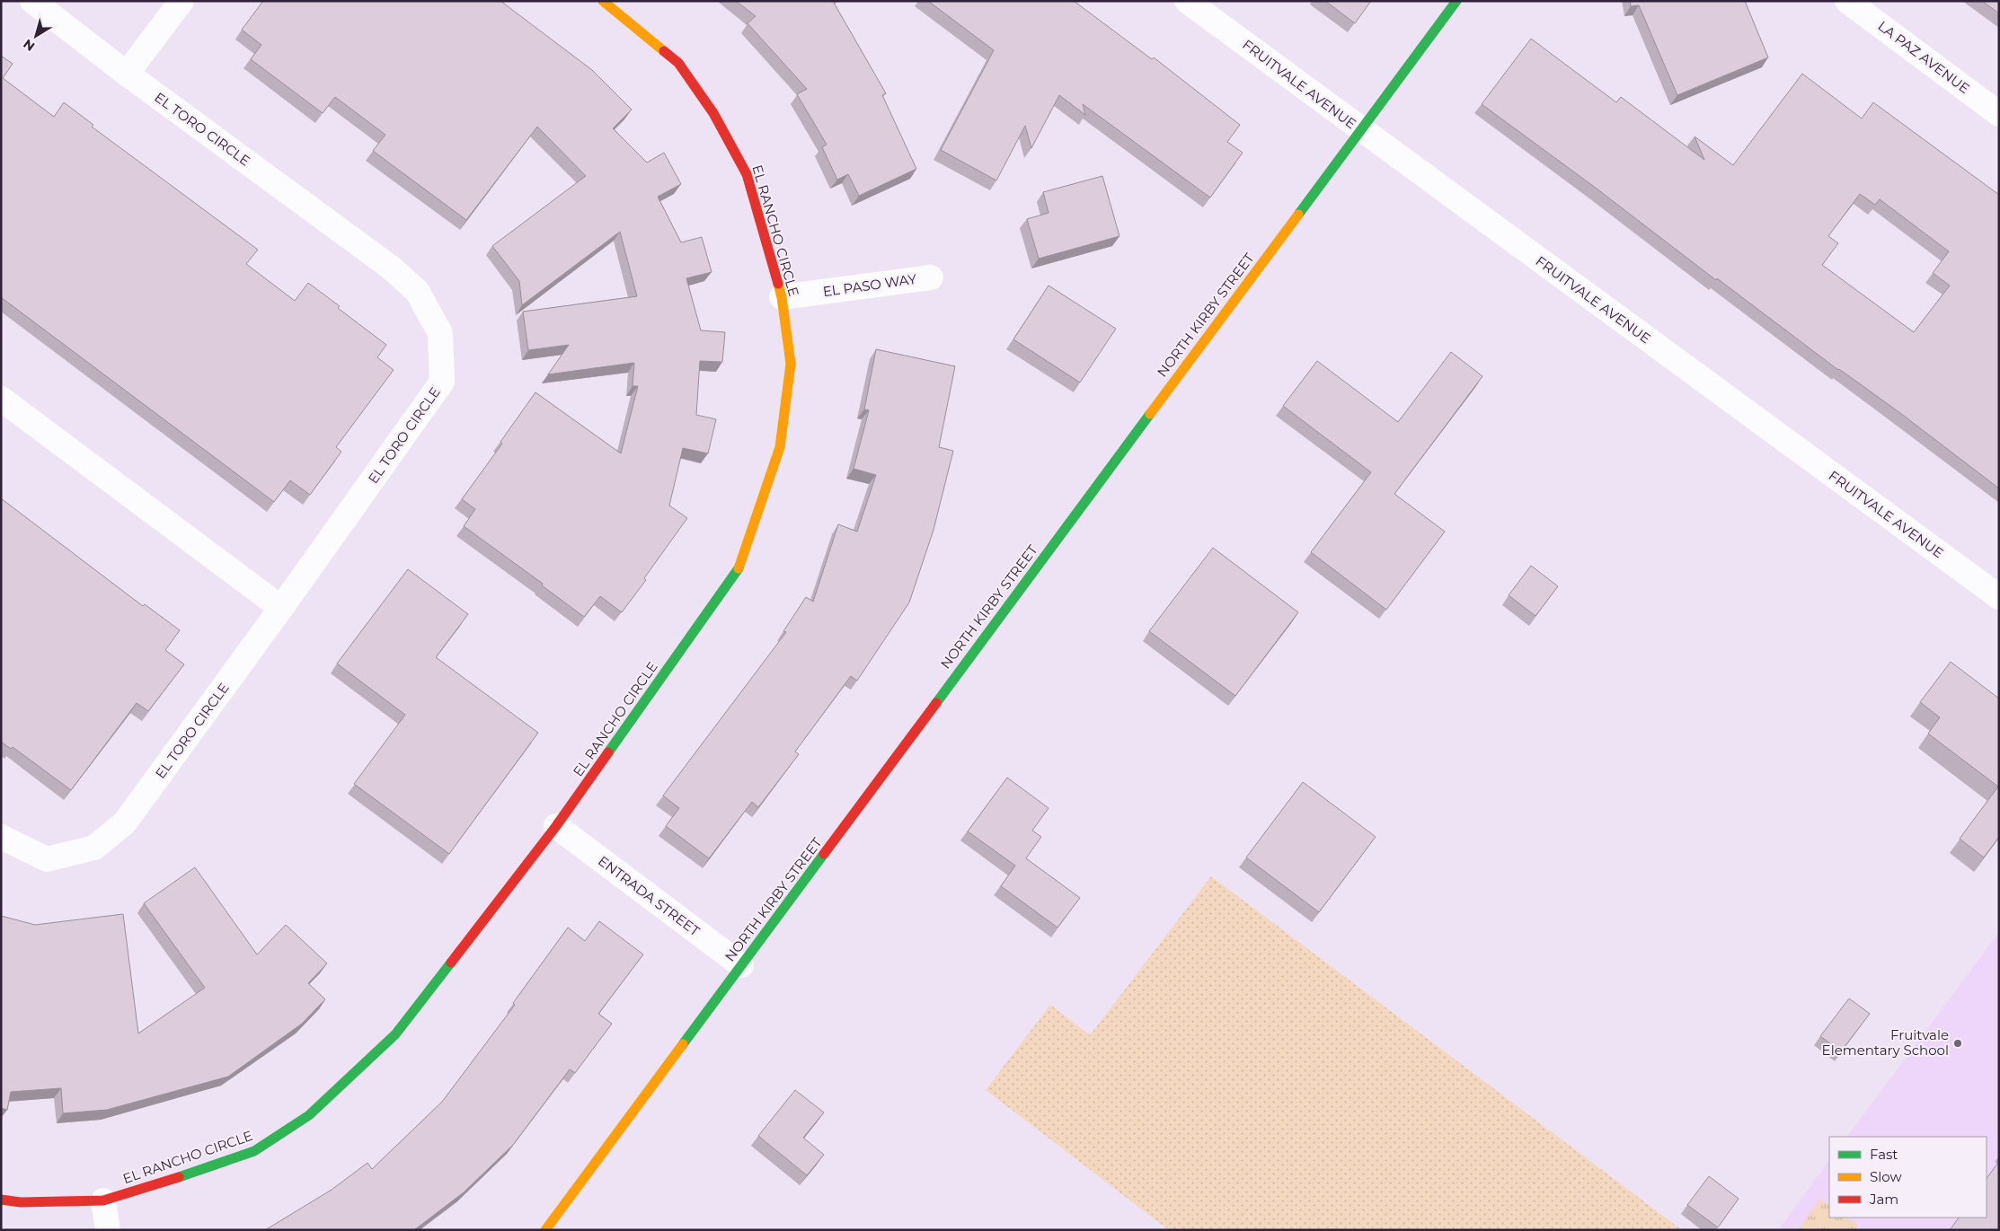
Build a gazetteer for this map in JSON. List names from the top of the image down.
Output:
{
  "streets": {
    "street": [
      "LA PAZ AVENUE",
      "FRUITVALE AVENUE",
      "EL TORO CIRCLE",
      "EL RANCHO CIRCLE",
      "EL PASO WAY",
      "NORTH KIRBY STREET",
      "ENTRADA STREET"
    ]
  },
  "crossings": [
    ["FRUITVALE AVENUE", "NORTH KIRBY STREET"],
    ["EL RANCHO CIRCLE", "EL PASO WAY"],
    ["EL RANCHO CIRCLE", "ENTRADA STREET"],
    ["NORTH KIRBY STREET", "ENTRADA STREET"]
  ],
  "places": ["Fruitvale Elementary School"],
  "legend": ["Fast", "Slow", "Jam"],
  "north": "bottom left"
}
